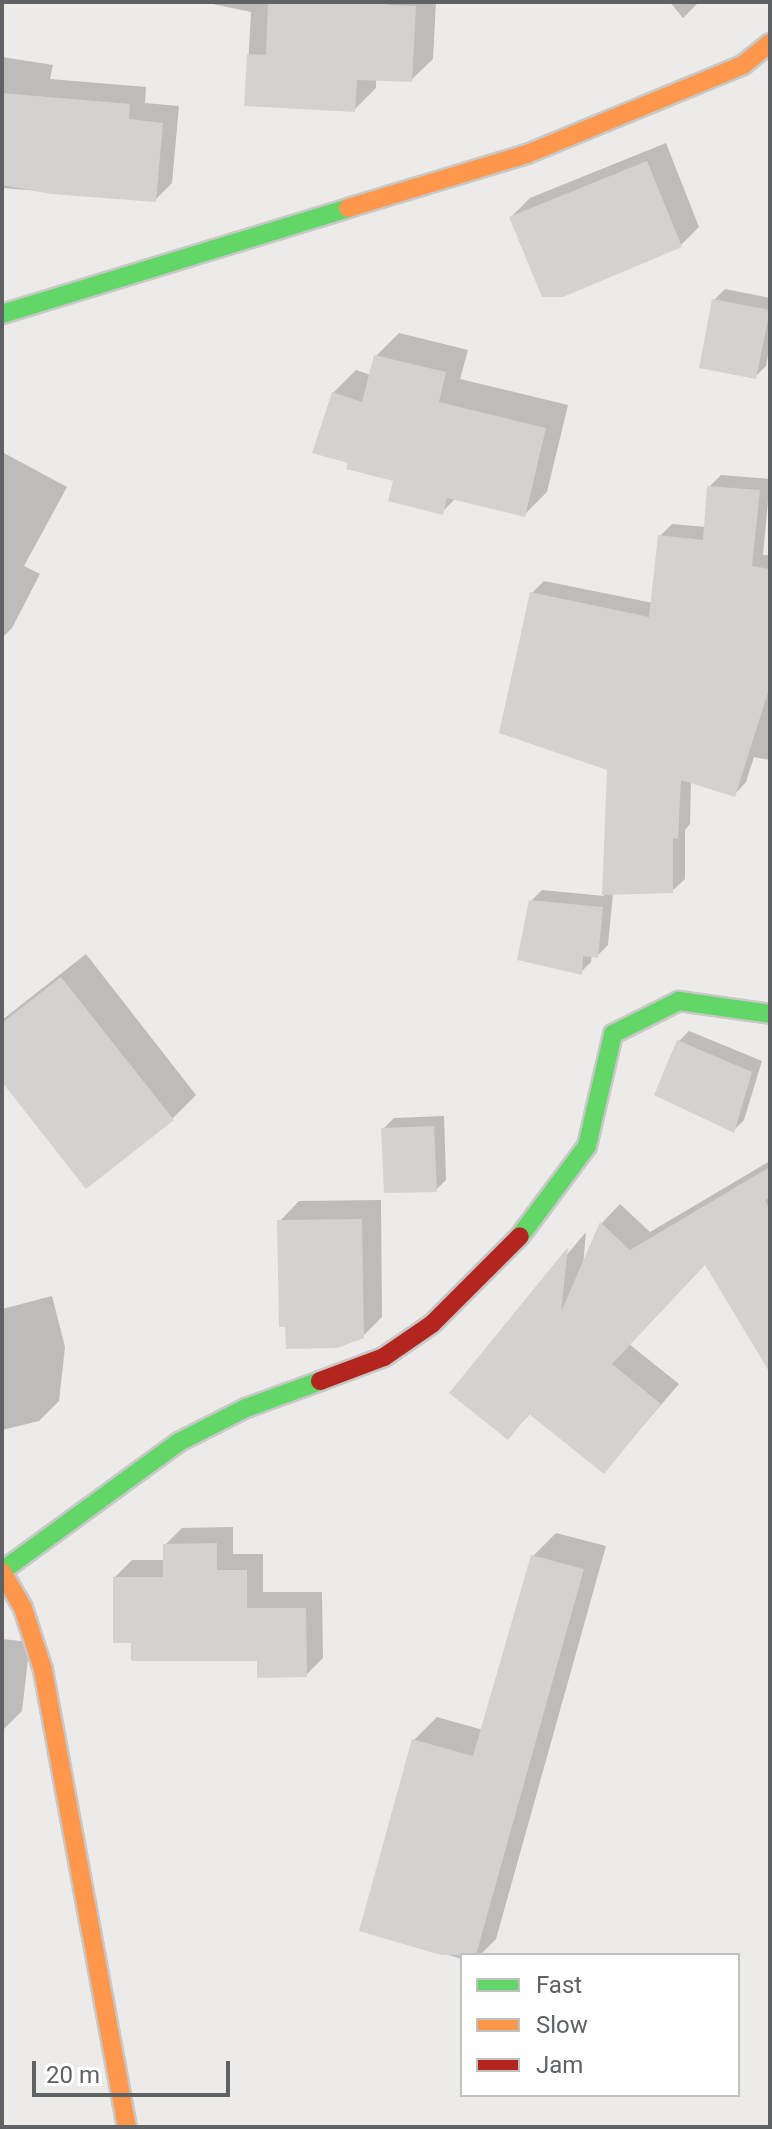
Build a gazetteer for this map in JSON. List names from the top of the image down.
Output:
{
  "legend": ["Fast", "Slow", "Jam"],
  "scale_bar": "20 m"
}
